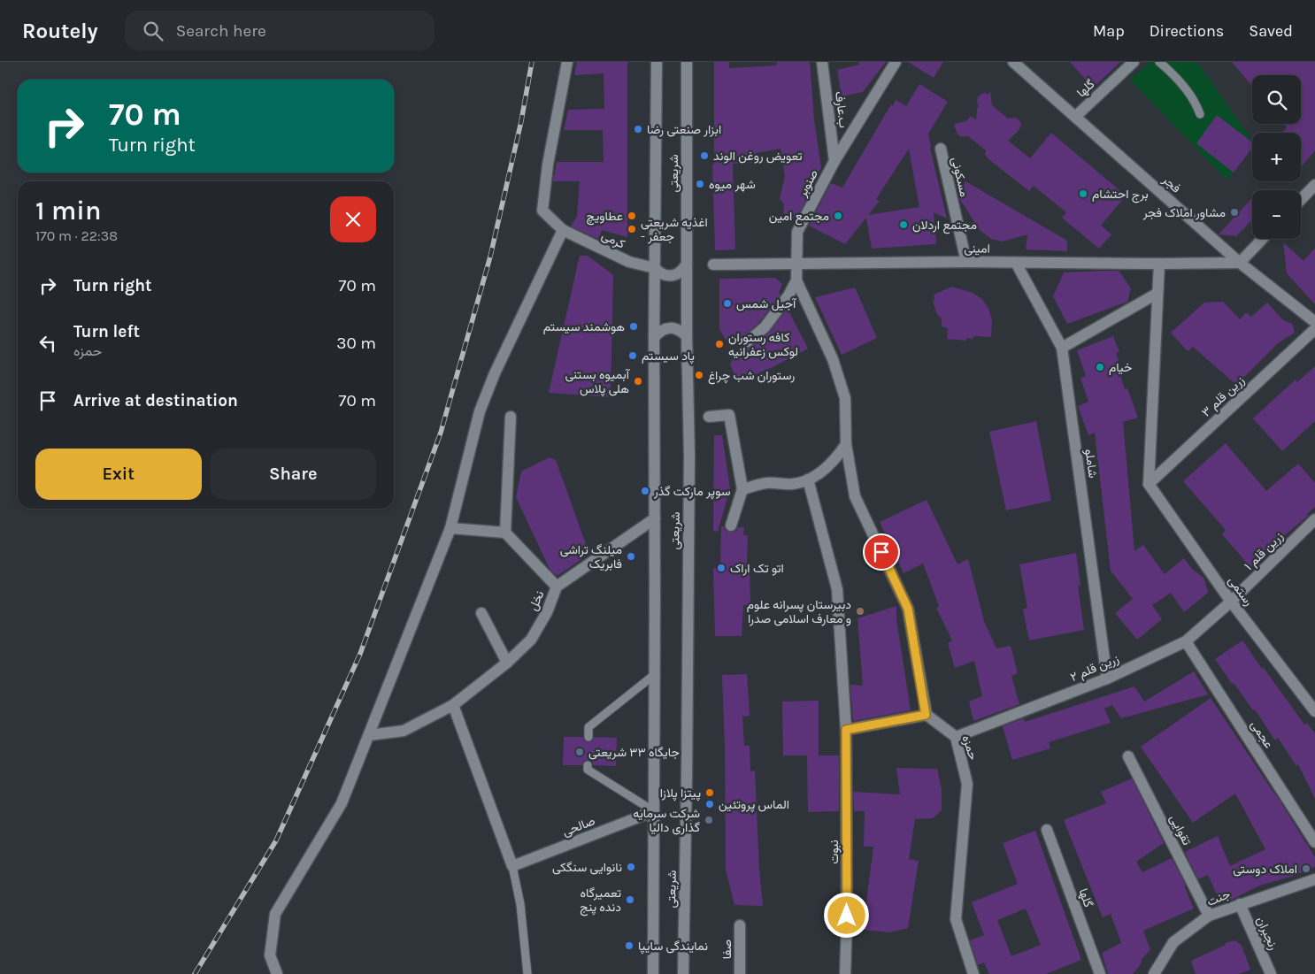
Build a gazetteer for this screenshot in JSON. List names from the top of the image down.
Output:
{
  "streets": {
    "street": [
      "گلها",
      "ب.عارف",
      "شریعتی",
      "مسکونی",
      "صنوبر",
      "فجر",
      "کرمی",
      "امینی",
      "زرین قلم ۳",
      "شاملو",
      "زرین قلم ۱",
      "رستمی",
      "نخل",
      "زرین قلم ۲",
      "عجمی",
      "حمزه",
      "صالحی",
      "تقوایی",
      "نبوت",
      "جنت",
      "رنجبران",
      "صفا"
    ]
  },
  "crossings": [
    ["گلها", "فجر"],
    ["ب.عارف", "صنوبر"],
    ["شریعتی", "کرمی"],
    ["شریعتی", "نخل"],
    ["شریعتی", "صالحی"],
    ["مسکونی", "امینی"],
    ["صنوبر", "امینی"],
    ["فجر", "امینی"],
    ["امینی", "شاملو"],
    ["زرین قلم ۳", "رستمی"],
    ["شاملو", "زرین قلم ۲"],
    ["زرین قلم ۱", "رستمی"],
    ["زرین قلم ۱", "زرین قلم ۲"],
    ["رستمی", "زرین قلم ۲"],
    ["زرین قلم ۲", "عجمی"],
    ["زرین قلم ۲", "حمزه"],
    ["تقوایی", "جنت"],
    ["جنت", "رنجبران"]
  ],
  "places": [
    "ابزار صنعتی رضا",
    "تعویض روغن الوند",
    "شهر میوه",
    "برج احتشام",
    "مشاور املاک فجر",
    "عطاویچ",
    "مجتمع امین",
    "مجتمع اردلان",
    "اغذیه شریعتی - جعفر",
    "آجیل شمس",
    "هوشمند سیستم",
    "کافه رستوران لوکس زعفرانیه",
    "پاد سیستم",
    "خیام",
    "رستوران شب چراغ",
    "آبمیوه بستنی هلی پلاس",
    "سوپر مارکت گذر",
    "میلنگ تراشی فابریک",
    "اتو تک اراک",
    "دبیرستان پسرانه علوم و معارف اسلامی صدرا",
    "جایگاه ۳۳ شریعتی",
    "پیتزا پلازا",
    "الماس پروتئین",
    "شرکت سرمایه گذاری دالیا",
    "نانوایی سنگکی",
    "املاک دوستی",
    "تعمیرگاه دنده پنج",
    "نمایندگی سایپا"
  ],
  "page": {
    "header": "Routely",
    "search": "Search here",
    "nav": ["Map", "Directions", "Saved"],
    "map_buttons": ["+", "−"],
    "turn": ["70 m", "Turn right"],
    "heading": ["1 min", "170 m · 22:38"],
    "list": [
      {
        "name": "Turn right",
        "value": "70 m"
      },
      {
        "name": "Turn left",
        "note": "حمزه",
        "value": "30 m"
      },
      {
        "name": "Arrive at destination",
        "value": "70 m"
      }
    ],
    "buttons": ["Exit", "Share"]
  }
}
